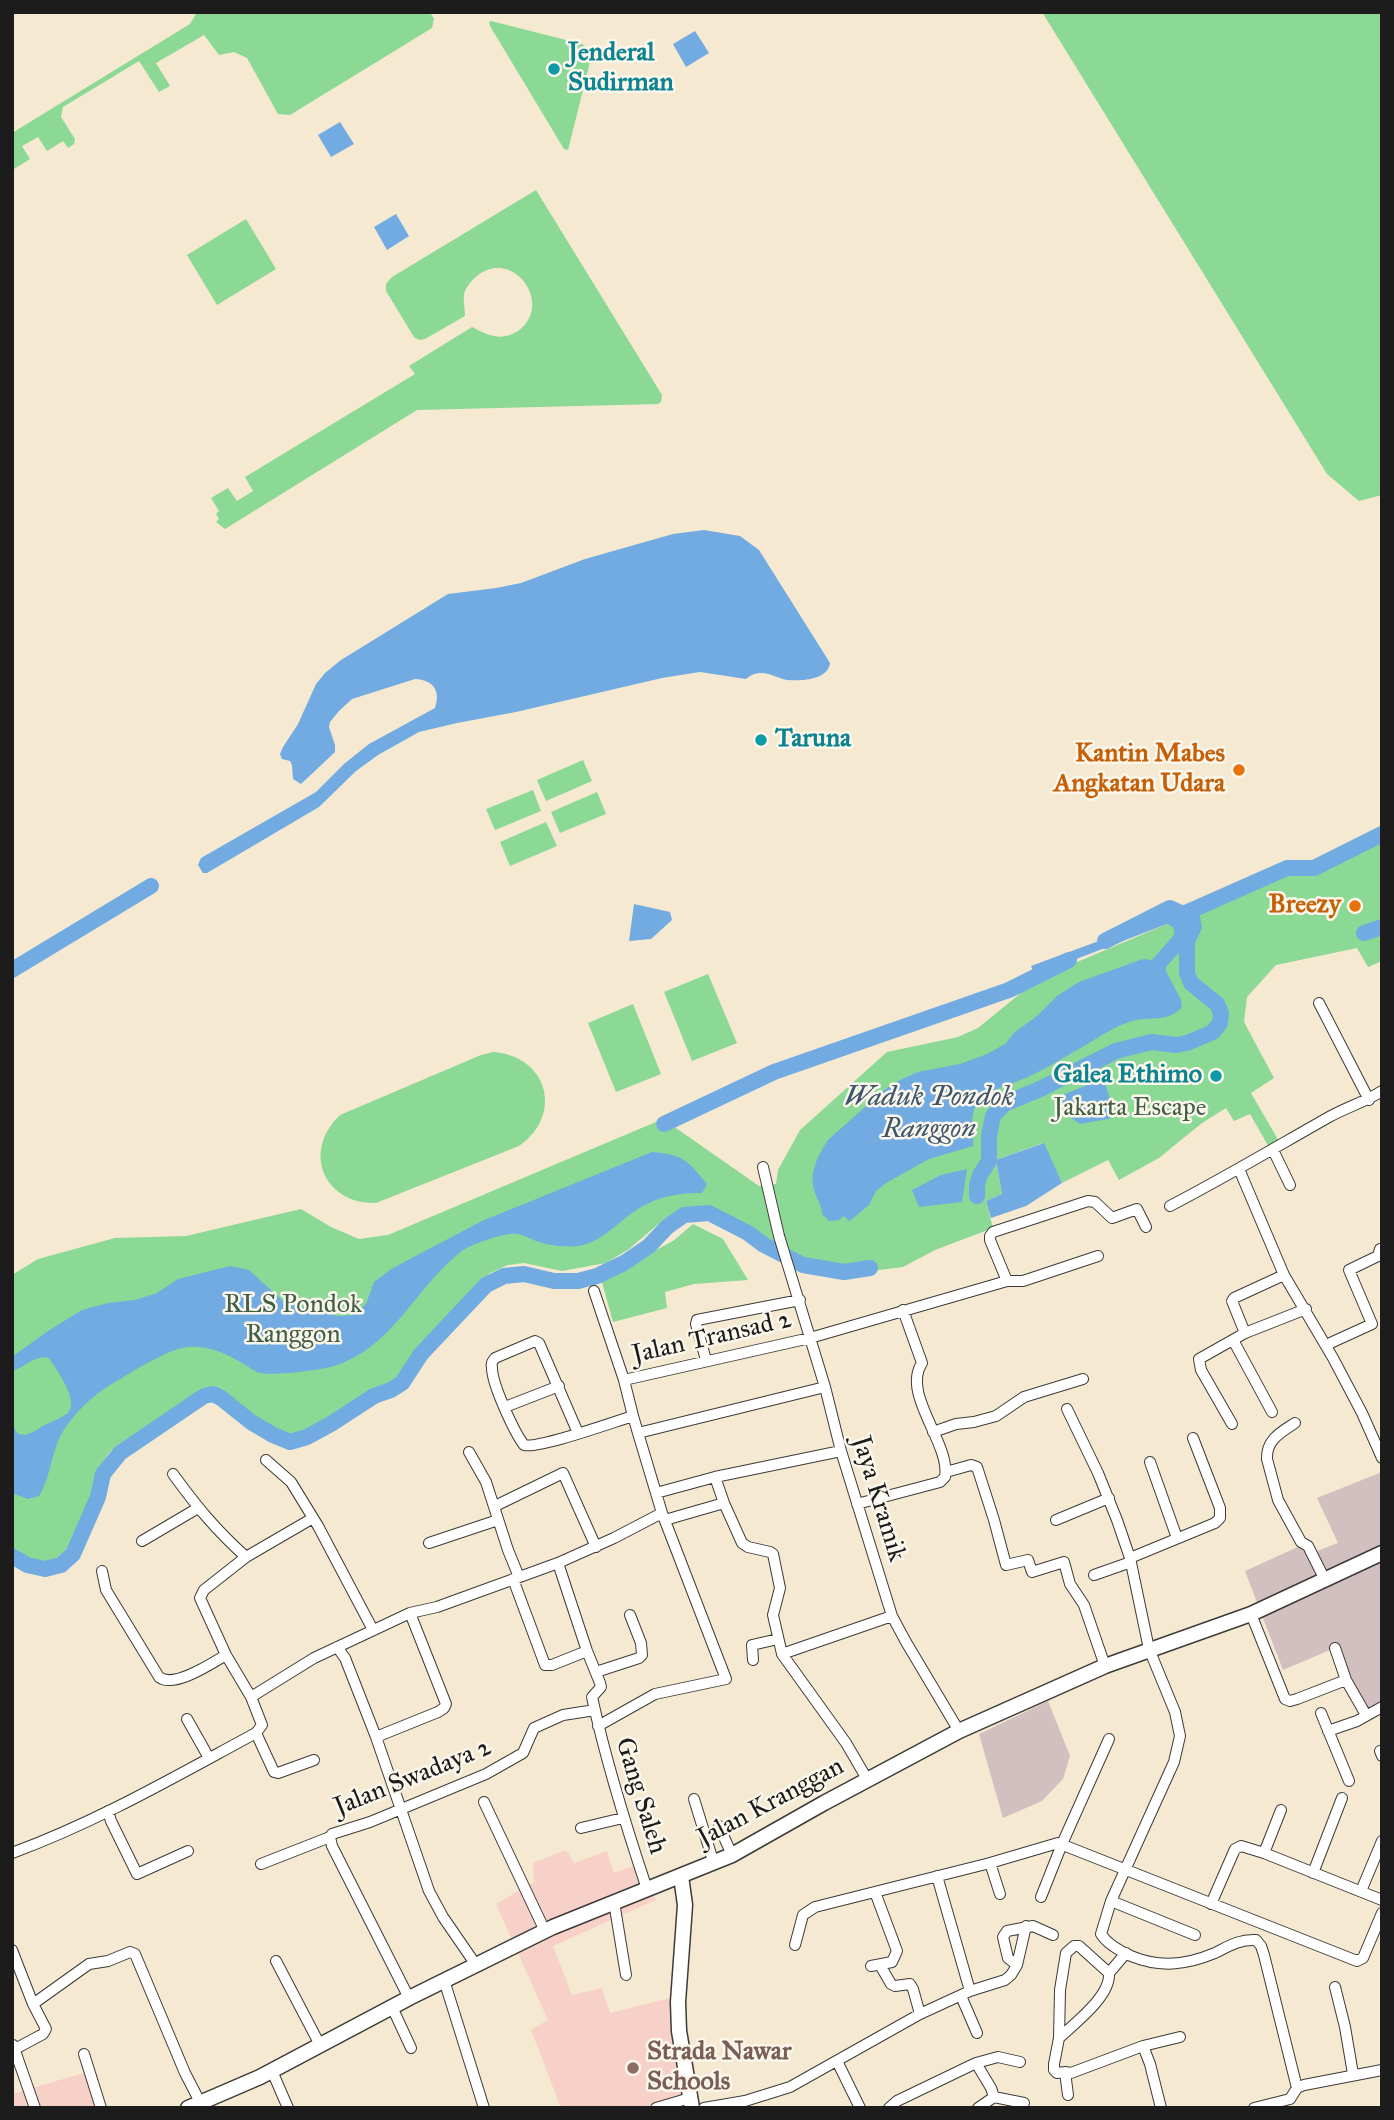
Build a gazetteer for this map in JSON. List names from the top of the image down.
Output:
{
  "streets": {
    "main road": ["Jalan Kranggan"],
    "street": [
      "Jalan Transad 2",
      "Jaya Kramik",
      "Jalan Swadaya 2",
      "Gang Saleh"
    ]
  },
  "crossings": [
    ["Jalan Transad 2", "Jaya Kramik"],
    ["Jaya Kramik", "Jalan Kranggan"],
    ["Jalan Swadaya 2", "Jalan Kranggan"],
    ["Gang Saleh", "Jalan Kranggan"]
  ],
  "water": ["Waduk Pondok Ranggon"],
  "parks": ["Jakarta Escape", "RLS Pondok Ranggon"],
  "places": [
    "Jenderal Sudirman",
    "Taruna",
    "Kantin Mabes Angkatan Udara",
    "Breezy",
    "Galea Ethimo",
    "Strada Nawar Schools"
  ]
}
